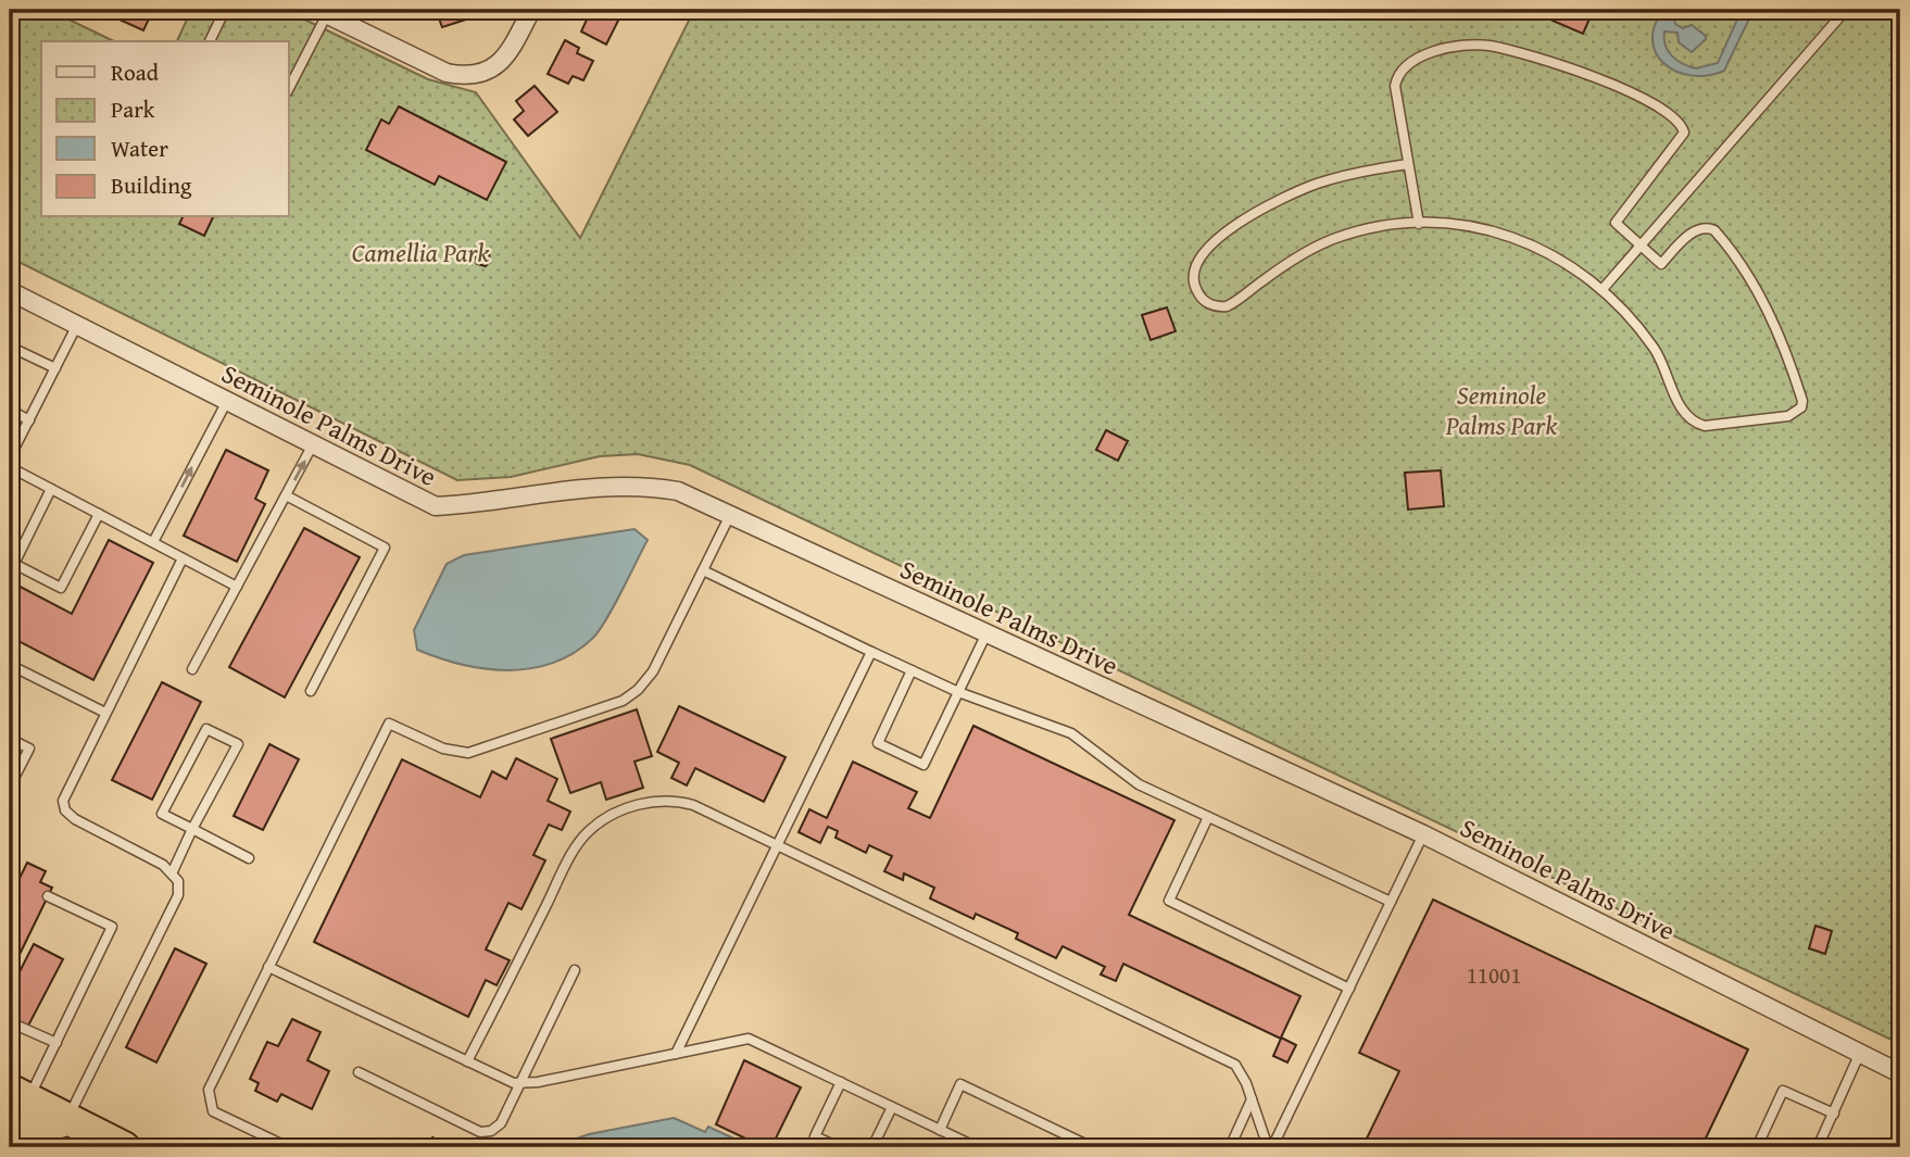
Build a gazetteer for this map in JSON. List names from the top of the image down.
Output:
{
  "streets": {
    "street": ["Seminole Palms Drive"]
  },
  "parks": ["Camellia Park", "Seminole Palms Park"],
  "house_numbers": ["11001"],
  "legend": [
    "Road",
    "Park",
    "Water",
    "Building"
  ]
}
